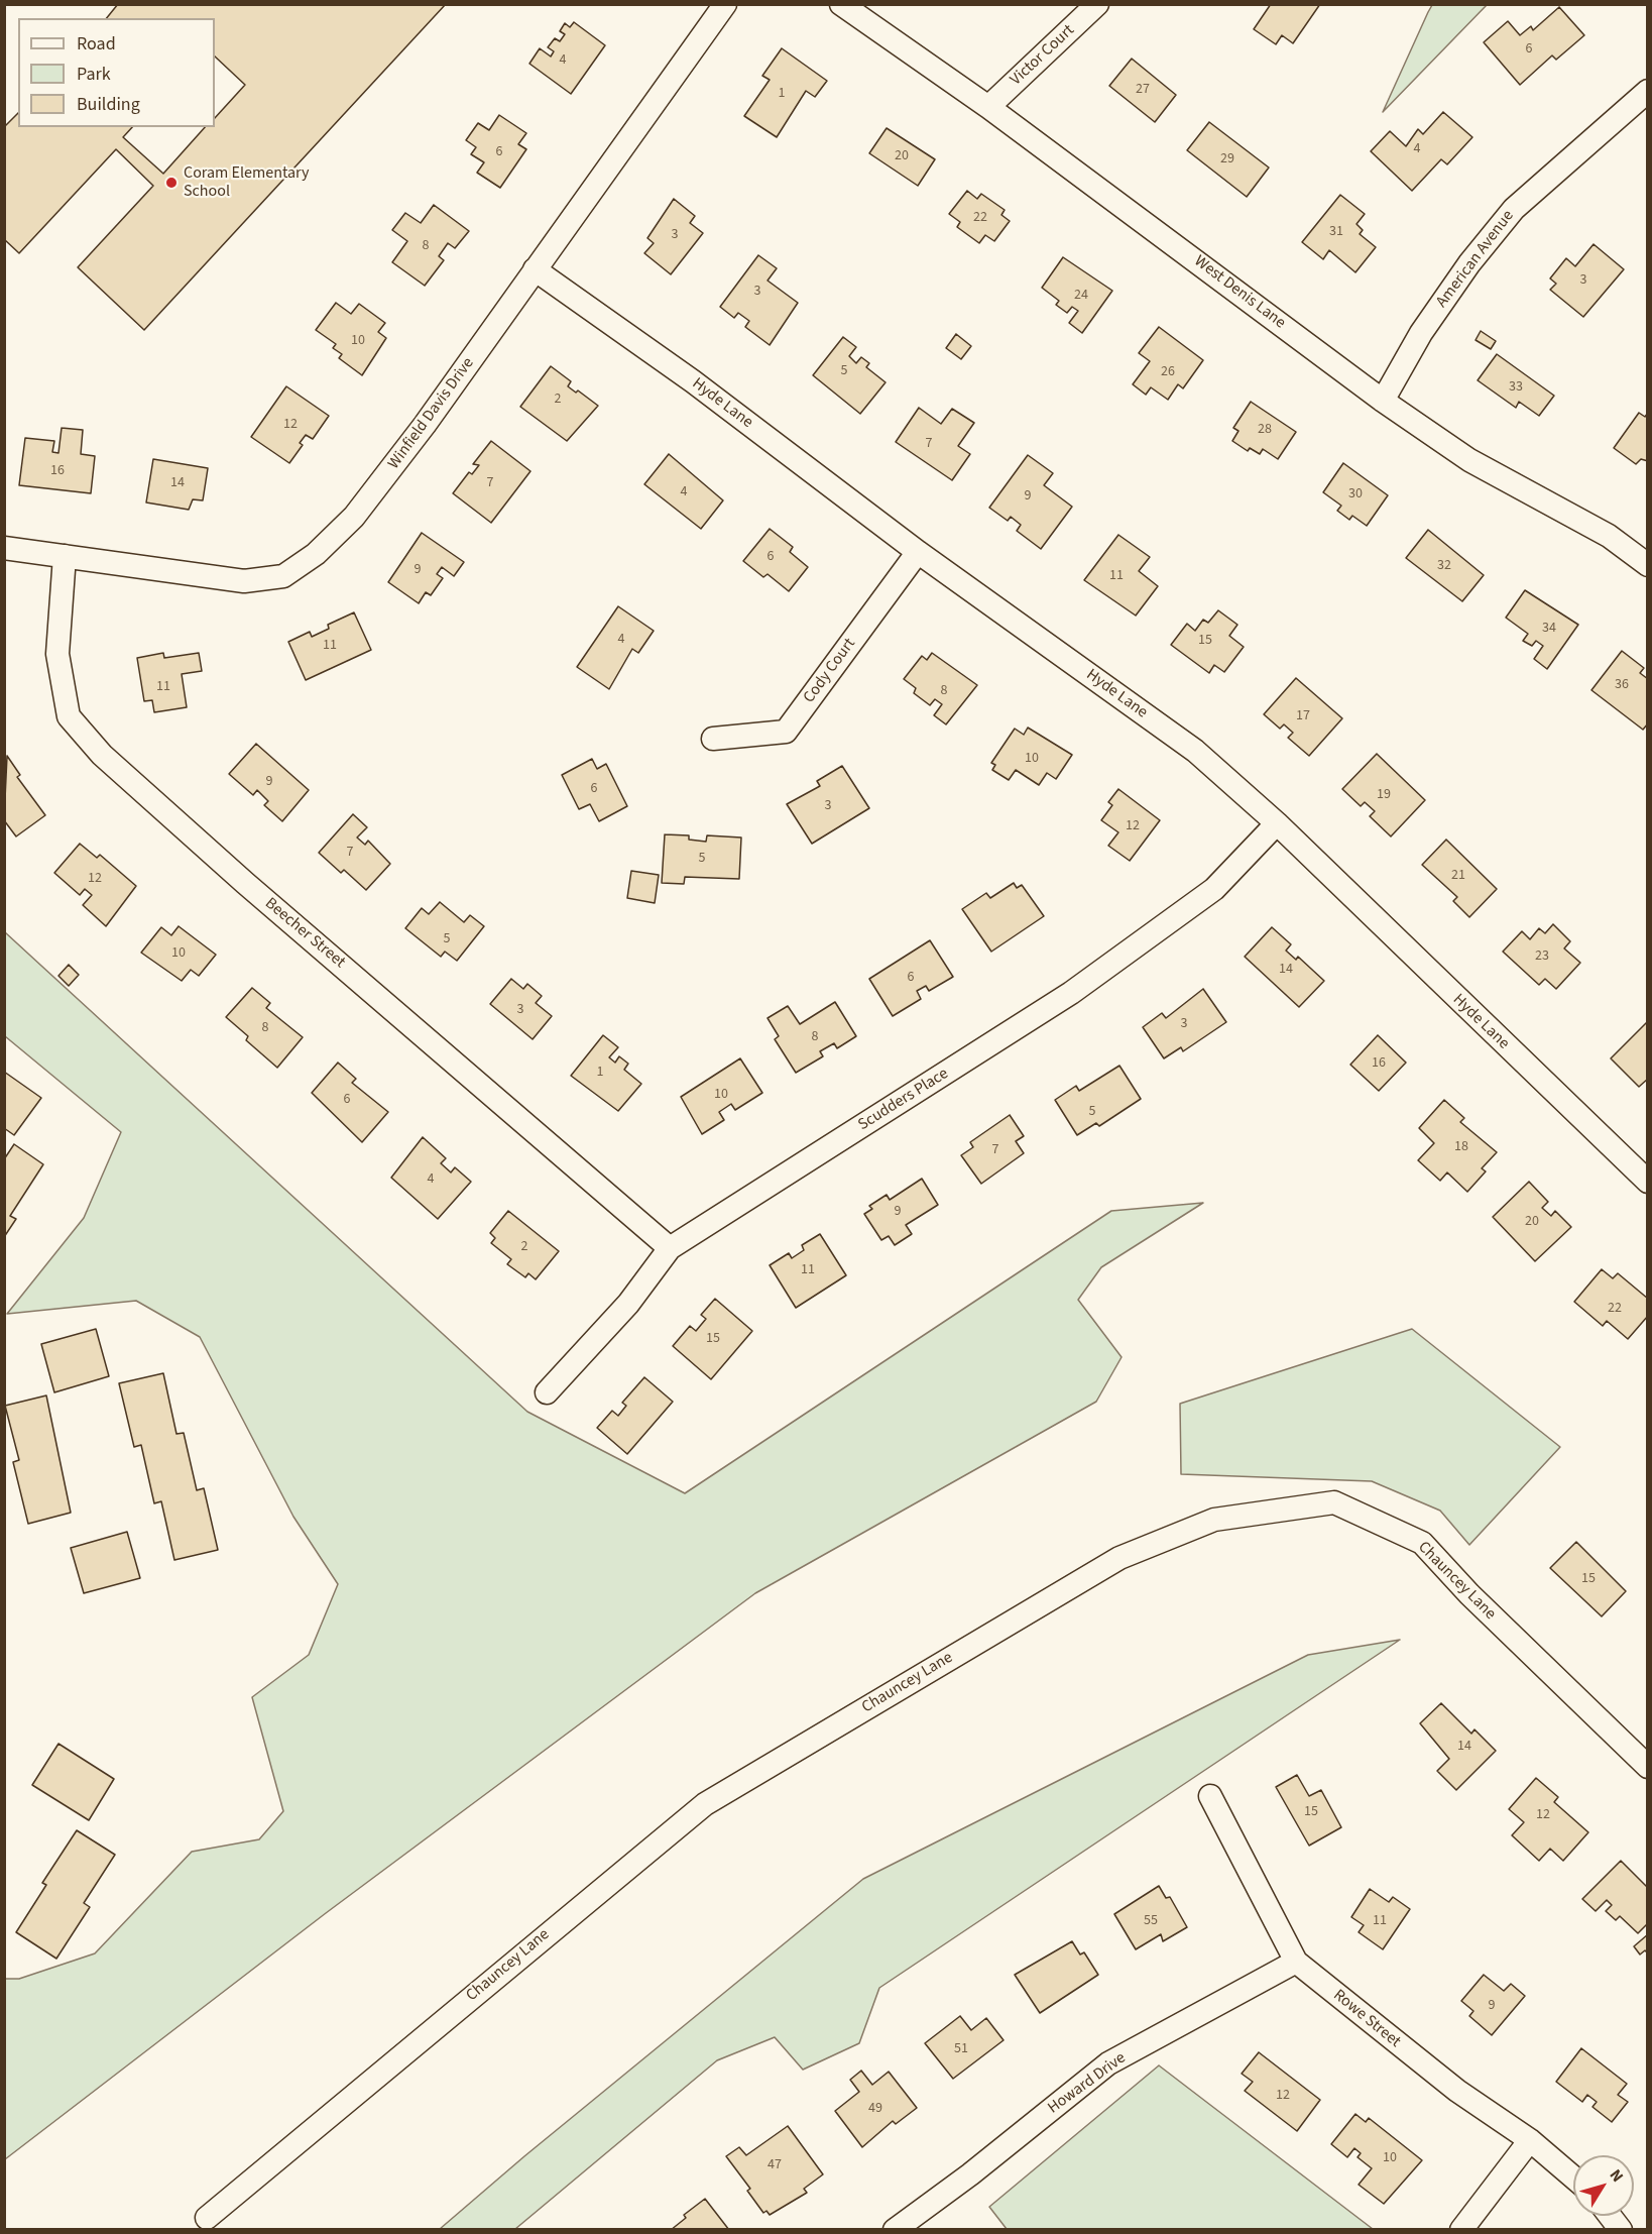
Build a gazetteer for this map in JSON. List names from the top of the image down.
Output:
{
  "streets": {
    "street": [
      "Victor Court",
      "American Avenue",
      "West Denis Lane",
      "Hyde Lane",
      "Winfield Davis Drive",
      "Cody Court",
      "Beecher Street",
      "Scudders Place",
      "Chauncey Lane",
      "Rowe Street",
      "Howard Drive"
    ]
  },
  "crossings": [
    ["Victor Court", "West Denis Lane"],
    ["American Avenue", "West Denis Lane"],
    ["Hyde Lane", "Winfield Davis Drive"],
    ["Hyde Lane", "Cody Court"],
    ["Hyde Lane", "Scudders Place"],
    ["Winfield Davis Drive", "Beecher Street"],
    ["Beecher Street", "Scudders Place"],
    ["Rowe Street", "Howard Drive"]
  ],
  "places": ["Coram Elementary School"],
  "house_numbers": [
    "6",
    "4",
    "27",
    "1",
    "4",
    "6",
    "20",
    "29",
    "22",
    "31",
    "3",
    "8",
    "3",
    "3",
    "24",
    "10",
    "5",
    "26",
    "33",
    "2",
    "12",
    "28",
    "7",
    "16",
    "14",
    "7",
    "4",
    "30",
    "9",
    "6",
    "32",
    "9",
    "11",
    "34",
    "4",
    "15",
    "11",
    "36",
    "11",
    "8",
    "17",
    "10",
    "9",
    "6",
    "19",
    "3",
    "12",
    "7",
    "5",
    "21",
    "12",
    "5",
    "10",
    "23",
    "14",
    "6",
    "3",
    "3",
    "8",
    "8",
    "16",
    "1",
    "10",
    "6",
    "5",
    "18",
    "7",
    "4",
    "9",
    "20",
    "2",
    "11",
    "22",
    "15",
    "15",
    "14",
    "15",
    "12",
    "55",
    "11",
    "9",
    "51",
    "12",
    "49",
    "10",
    "47"
  ],
  "legend": ["Road", "Park", "Building"],
  "north": "top right"
}
